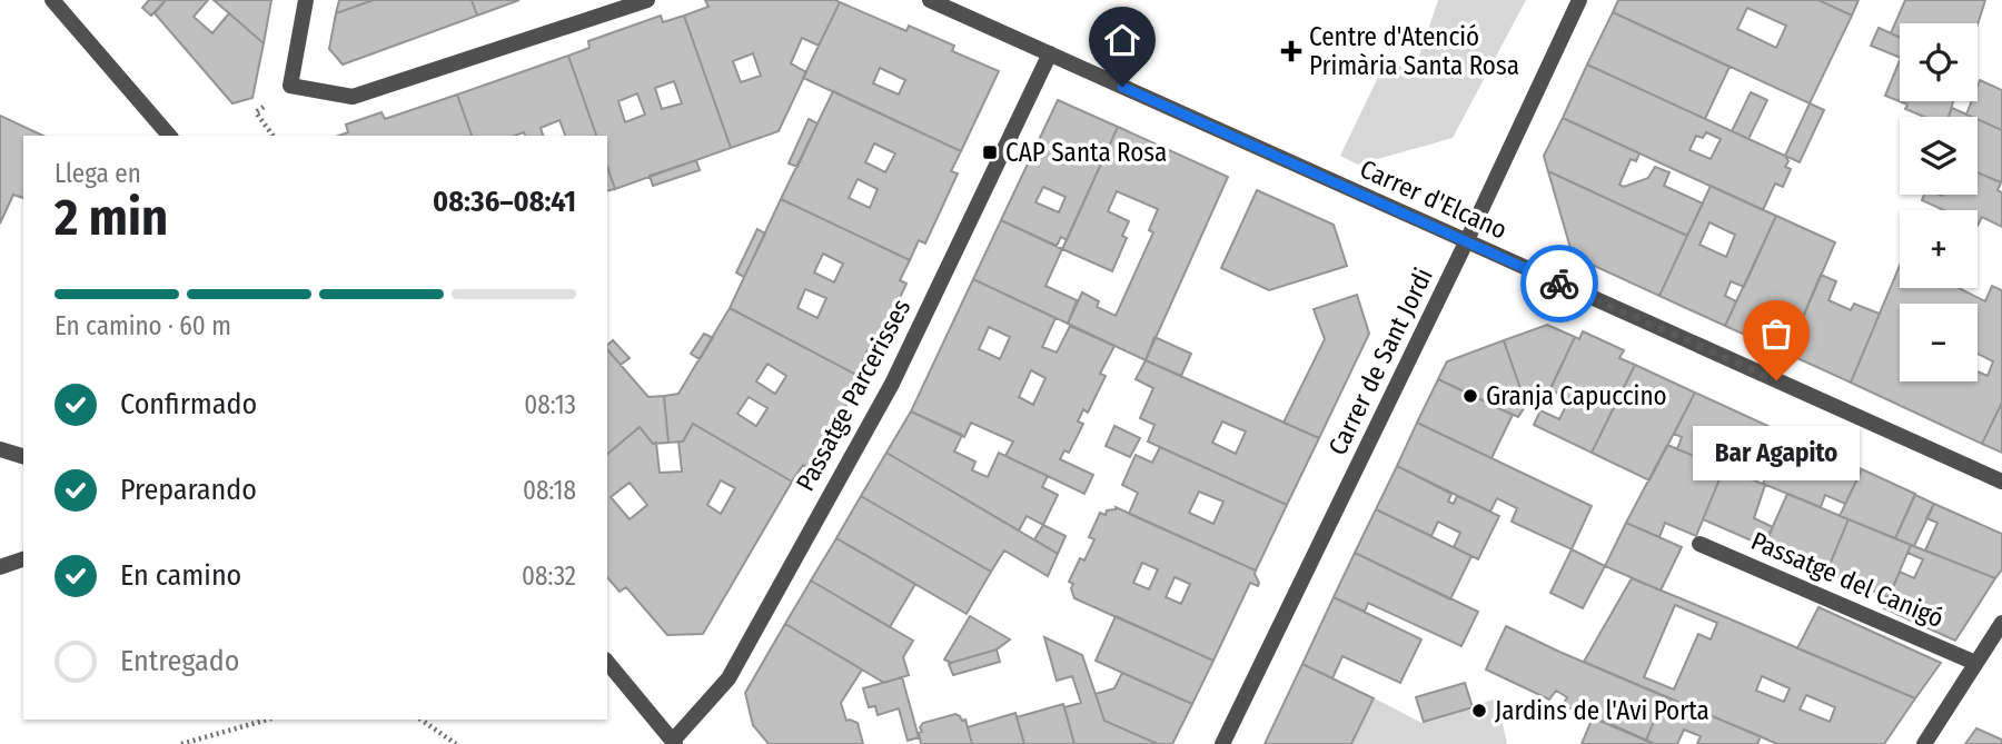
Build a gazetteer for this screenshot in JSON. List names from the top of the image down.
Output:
{
  "streets": {
    "street": [
      "Carrer d'Elcano",
      "Carrer de Sant Jordi",
      "Passatge Parcerisses",
      "Passatge del Canigó"
    ]
  },
  "crossings": [
    ["Carrer d'Elcano", "Carrer de Sant Jordi"],
    ["Carrer d'Elcano", "Passatge Parcerisses"]
  ],
  "places": {
    "health": ["Centre d'Atenció Primària Santa Rosa"],
    "transit": ["CAP Santa Rosa"],
    "other": ["Bar Agapito", "Granja Capuccino", "Jardins de l'Avi Porta"]
  },
  "page": {
    "map_buttons": ["+", "−"],
    "heading": ["2 min", "Llega en", "08:36–08:41"],
    "bar": "En camino · 60 m",
    "list": [
      ["Confirmado", "08:13"],
      ["Preparando", "08:18"],
      ["En camino", "08:32"],
      "Entregado"
    ],
    "bubble": "Bar Agapito"
  }
}
